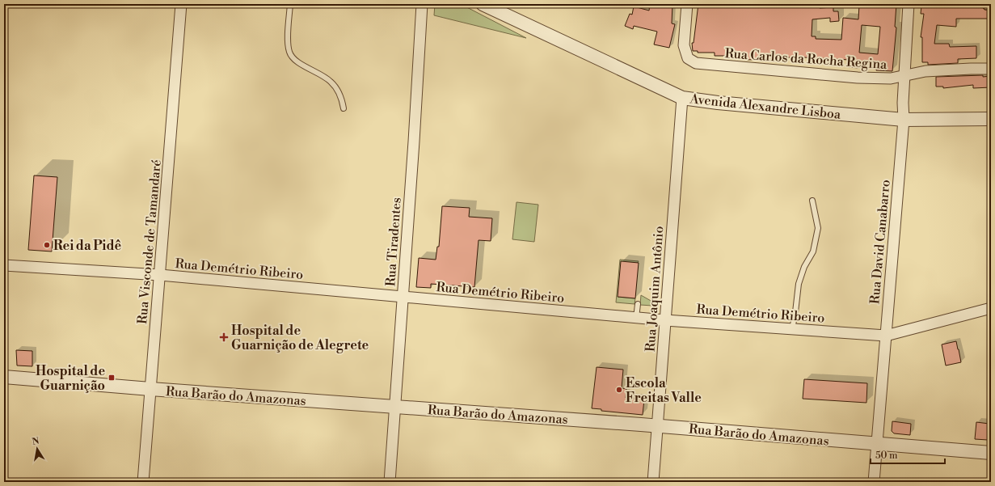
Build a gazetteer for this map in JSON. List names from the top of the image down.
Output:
{
  "streets": {
    "street": [
      "Rua Carlos da Rocha Regina",
      "Avenida Alexandre Lisboa",
      "Rua Visconde de Tamandaré",
      "Rua Tiradentes",
      "Rua David Canabarro",
      "Rua Demétrio Ribeiro",
      "Rua Joaquim Antônio",
      "Rua Barão do Amazonas"
    ]
  },
  "crossings": [
    ["Rua Carlos da Rocha Regina", "Rua David Canabarro"],
    ["Avenida Alexandre Lisboa", "Rua David Canabarro"],
    ["Avenida Alexandre Lisboa", "Rua Joaquim Antônio"],
    ["Rua Visconde de Tamandaré", "Rua Demétrio Ribeiro"],
    ["Rua Visconde de Tamandaré", "Rua Barão do Amazonas"],
    ["Rua Tiradentes", "Rua Demétrio Ribeiro"],
    ["Rua Tiradentes", "Rua Barão do Amazonas"],
    ["Rua David Canabarro", "Rua Demétrio Ribeiro"],
    ["Rua David Canabarro", "Rua Barão do Amazonas"],
    ["Rua Demétrio Ribeiro", "Rua Joaquim Antônio"],
    ["Rua Joaquim Antônio", "Rua Barão do Amazonas"]
  ],
  "places": {
    "other": ["Rei da Pidê", "Escola Freitas Valle"],
    "health": ["Hospital de Guarnição de Alegrete"],
    "transit": ["Hospital de Guarnição"]
  },
  "scale_bar": "50 m",
  "north": "top"
}
